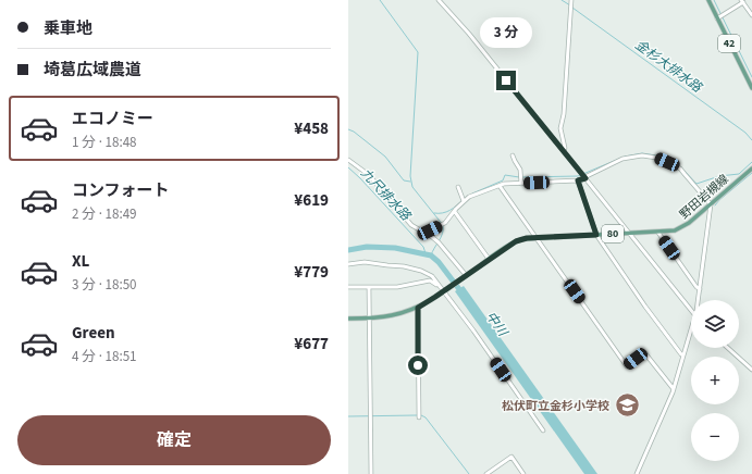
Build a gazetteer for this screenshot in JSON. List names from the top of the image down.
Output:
{
  "streets": {
    "main road": ["42", "野田岩槻線", "80"]
  },
  "water": ["金杉大排水路", "九尺排水路", "中川"],
  "places": {
    "school or university": ["松伏町立金杉小学校"]
  },
  "page": {
    "banner": ["乗車地", "埼葛広域農道"],
    "bubble": "3 分",
    "list": [
      {
        "name": "エコノミー",
        "note": "1 分 · 18:48",
        "value": "¥458"
      },
      {
        "name": "コンフォート",
        "note": "2 分 · 18:49",
        "value": "¥619"
      },
      {
        "name": "XL",
        "note": "3 分 · 18:50",
        "value": "¥779"
      },
      {
        "name": "Green",
        "note": "4 分 · 18:51",
        "value": "¥677"
      }
    ],
    "map_buttons": ["+", "−"],
    "buttons": "確定"
  }
}
